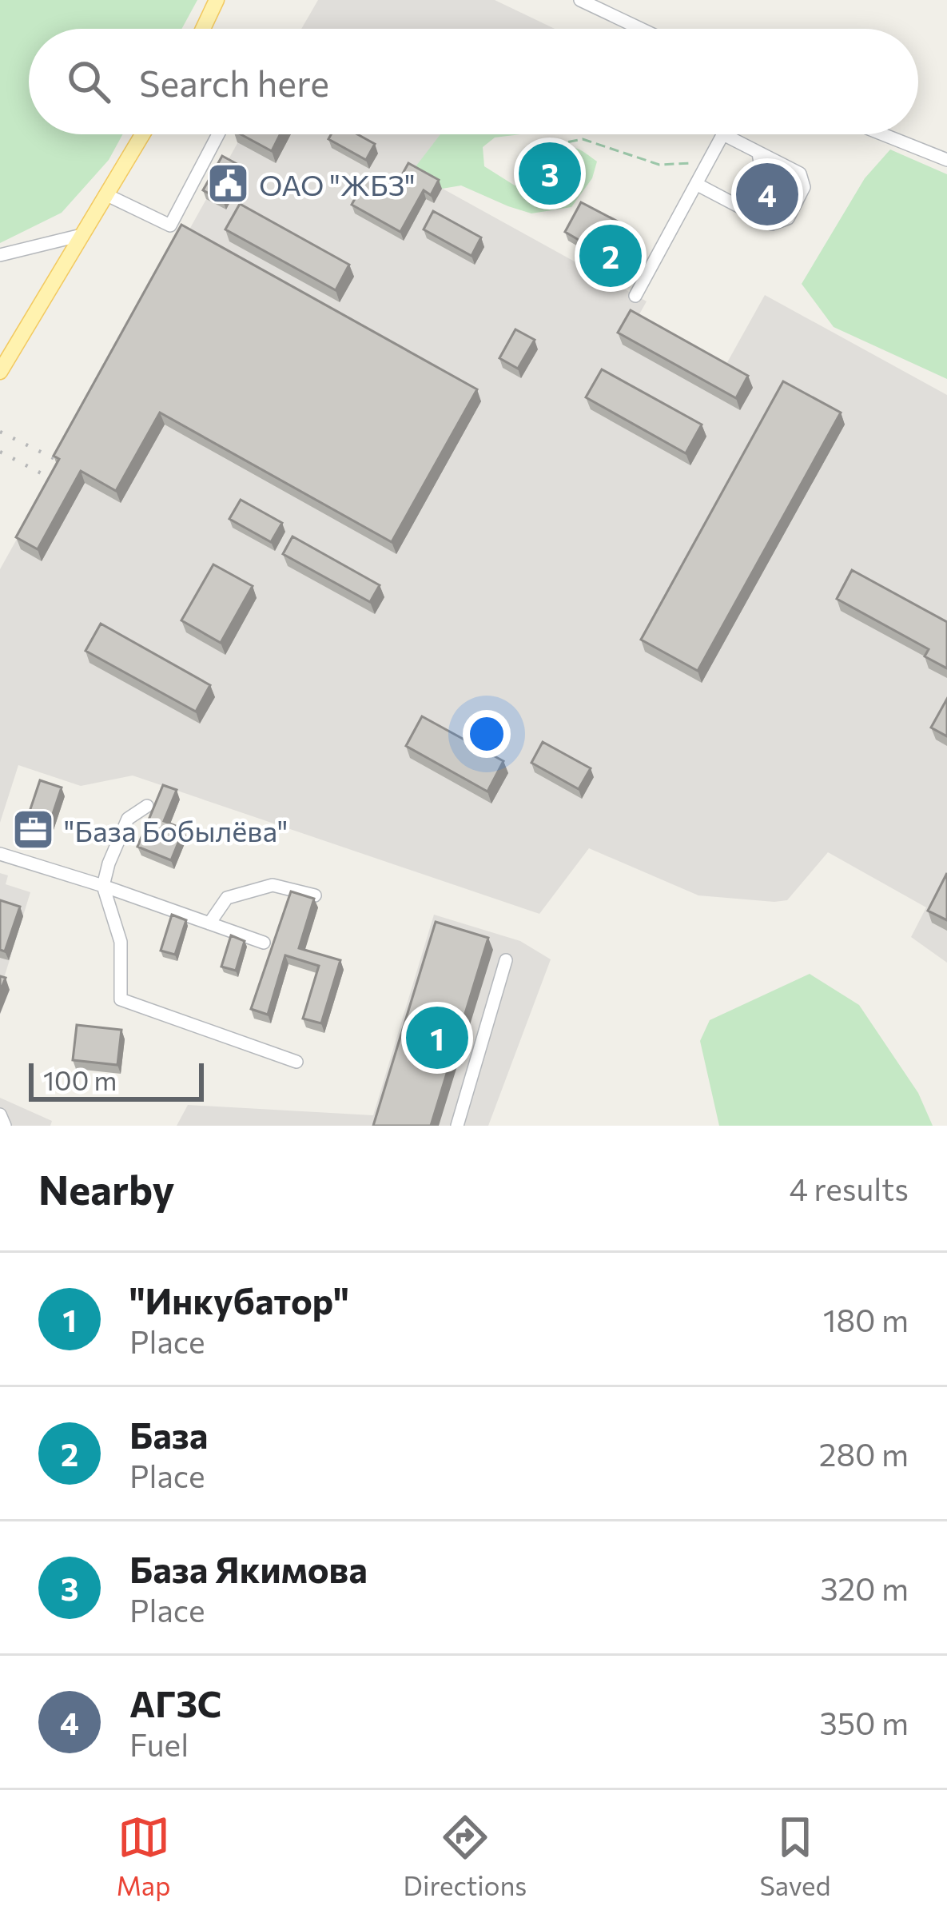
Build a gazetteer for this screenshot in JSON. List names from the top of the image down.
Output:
{
  "places": {
    "public building": ["ОАО \"ЖБЗ\""],
    "office": ["\"База Бобылёва\""]
  },
  "scale_bar": "100 m",
  "page": {
    "search": "Search here",
    "pins": [
      "3",
      "4",
      "2",
      "1"
    ],
    "scale": "100 m",
    "heading": ["Nearby", "4 results"],
    "list": [
      {
        "mark": "1",
        "name": "\"Инкубатор\"",
        "note": "Place",
        "value": "180 m"
      },
      {
        "mark": "2",
        "name": "База",
        "note": "Place",
        "value": "280 m"
      },
      {
        "mark": "3",
        "name": "База Якимова",
        "note": "Place",
        "value": "320 m"
      },
      {
        "mark": "4",
        "name": "АГЗС",
        "note": "Fuel",
        "value": "350 m"
      }
    ],
    "nav": ["Map", "Directions", "Saved"]
  }
}
